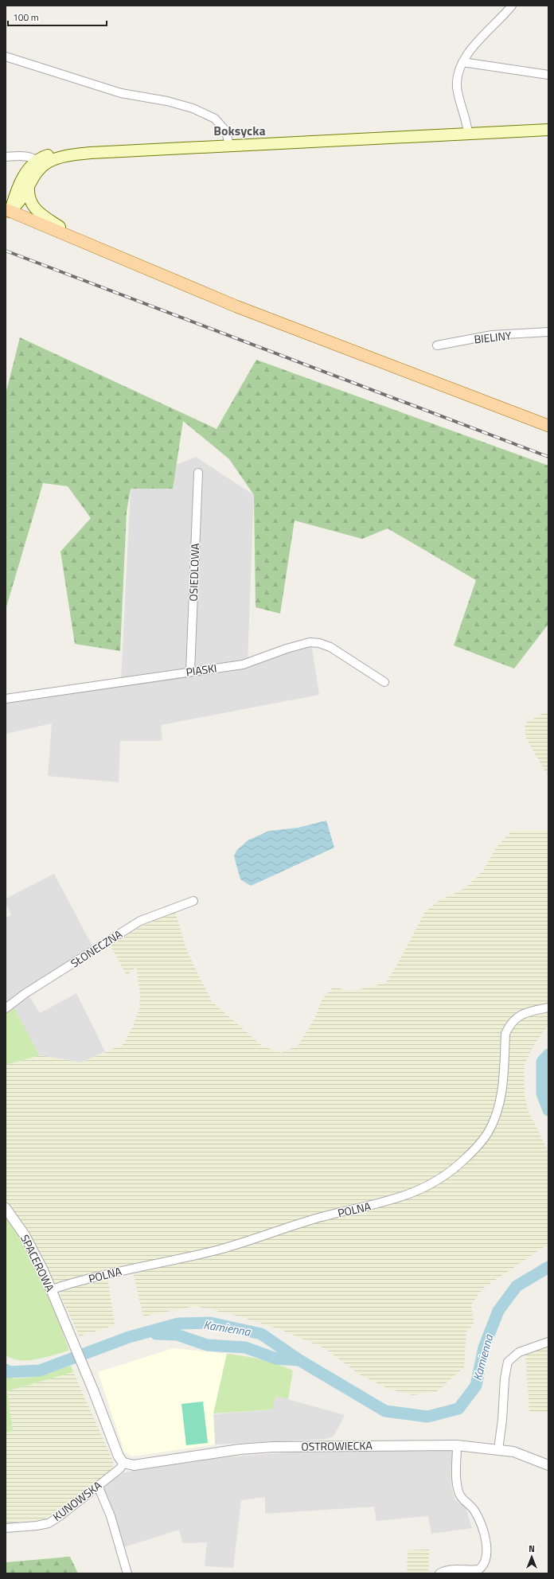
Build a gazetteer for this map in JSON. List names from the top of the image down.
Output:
{
  "streets": {
    "street": [
      "BIELINY",
      "OSIEDLOWA",
      "PIASKI",
      "SŁONECZNA",
      "POLNA",
      "SPACEROWA",
      "OSTROWIECKA",
      "KUNOWSKA"
    ]
  },
  "crossings": [
    ["OSIEDLOWA", "PIASKI"],
    ["POLNA", "SPACEROWA"],
    ["SPACEROWA", "OSTROWIECKA"],
    ["SPACEROWA", "KUNOWSKA"],
    ["OSTROWIECKA", "KUNOWSKA"]
  ],
  "districts": ["Boksycka"],
  "water": ["Kamienna"],
  "scale_bar": "100 m",
  "north": "top"
}
